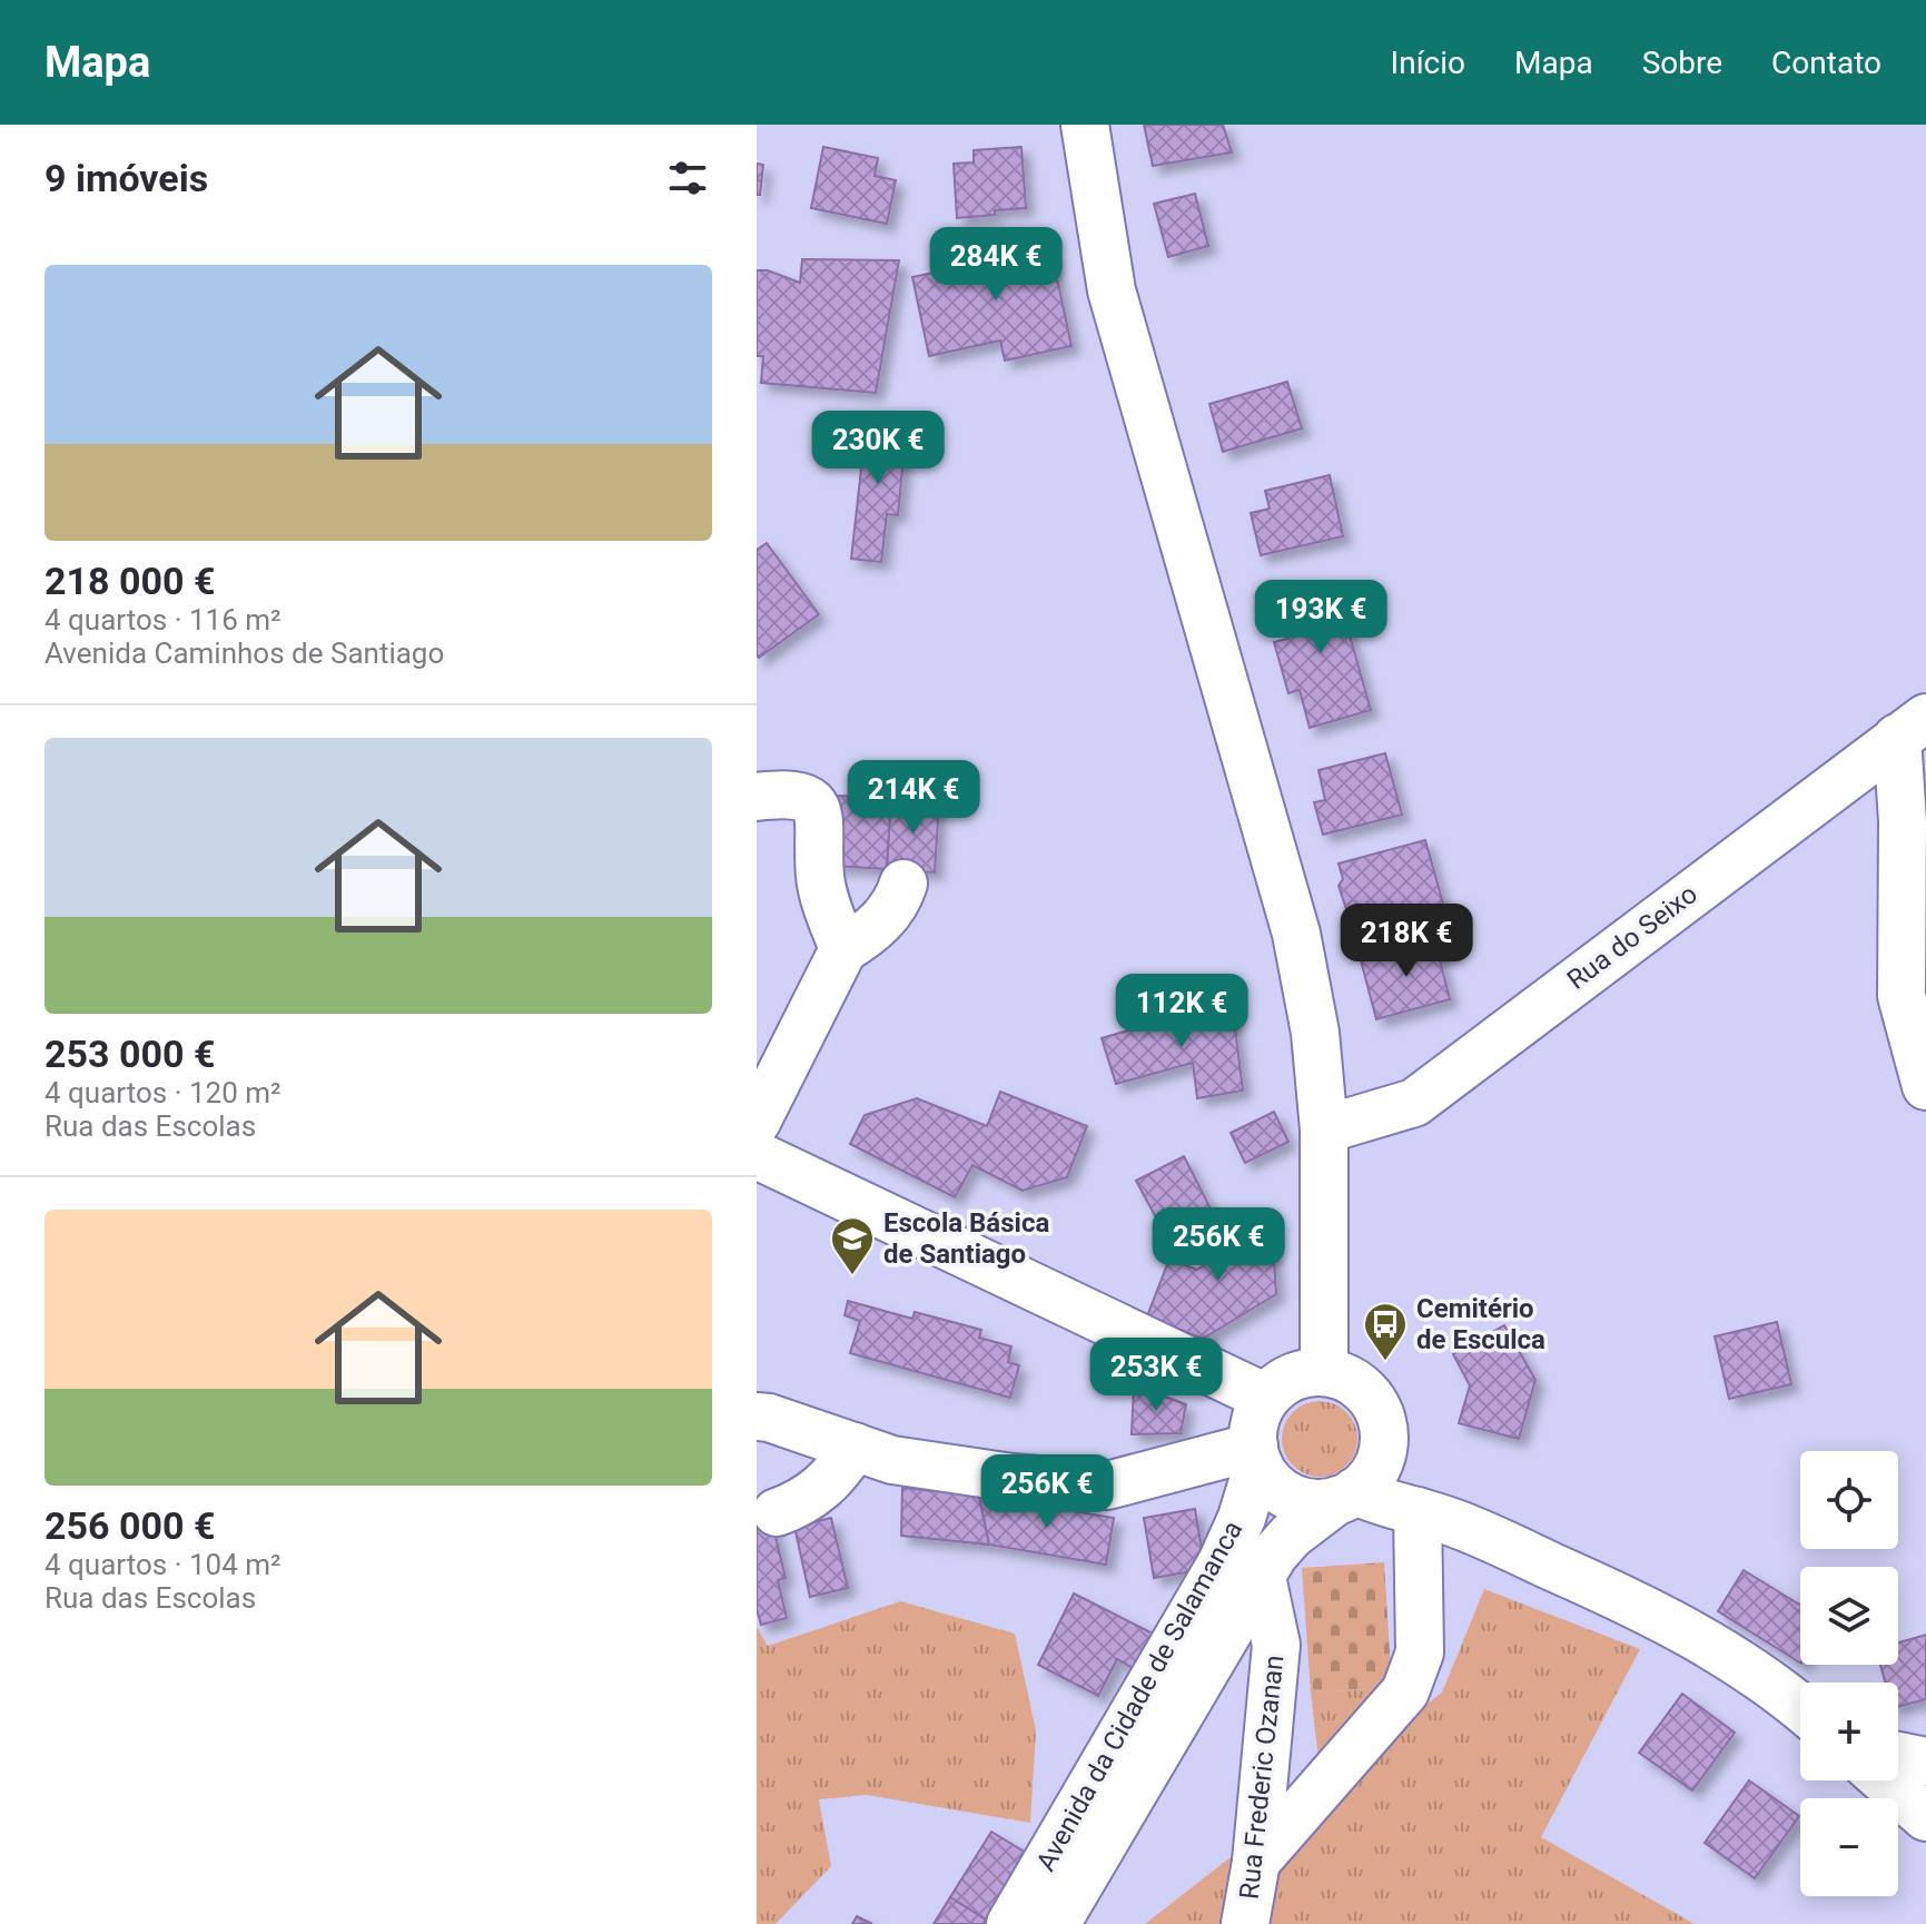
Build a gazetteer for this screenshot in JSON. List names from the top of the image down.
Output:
{
  "streets": {
    "street": ["Rua do Seixo", "Avenida da Cidade de Salamanca", "Rua Frederic Ozanan"]
  },
  "crossings": [
    ["Avenida da Cidade de Salamanca", "Rua Frederic Ozanan"]
  ],
  "places": {
    "school or university": ["Escola Básica de Santiago"],
    "bus stop": ["Cemitério de Esculca"]
  },
  "page": {
    "header": "Mapa",
    "nav": [
      "Início",
      "Mapa",
      "Sobre",
      "Contato"
    ],
    "heading": "9 imóveis",
    "price": [
      "284K €",
      "230K €",
      "193K €",
      "214K €",
      "218K €",
      "112K €",
      "256K €",
      "253K €",
      "256K €"
    ],
    "list": [
      {
        "name": "218 000 €",
        "note": "4 quartos · 116 m² · Avenida Caminhos de Santiago"
      },
      {
        "name": "253 000 €",
        "note": "4 quartos · 120 m² · Rua das Escolas"
      },
      {
        "name": "256 000 €",
        "note": "4 quartos · 104 m² · Rua das Escolas"
      }
    ],
    "map_buttons": ["+", "−"]
  }
}
